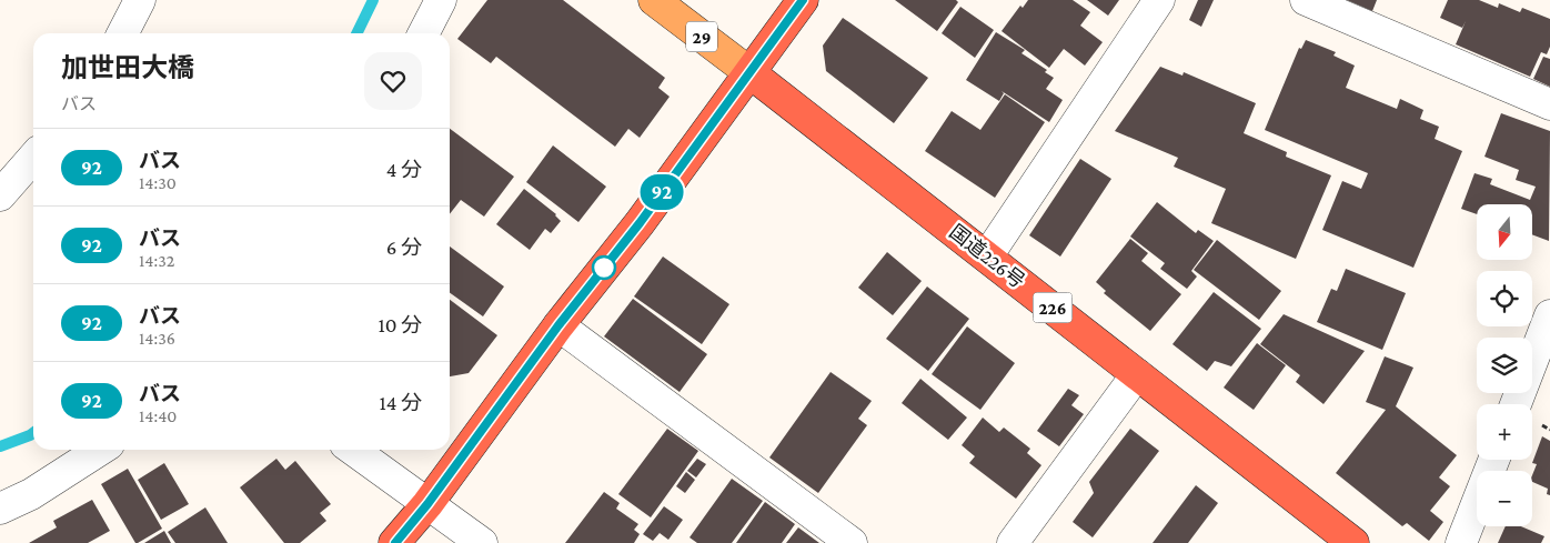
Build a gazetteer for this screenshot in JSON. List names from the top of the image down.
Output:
{
  "streets": {
    "highway": ["国道226号", "226"],
    "main road": ["29"]
  },
  "crossings": [
    ["29", "国道226号"]
  ],
  "lines": ["bus line 92"],
  "north": "bottom",
  "page": {
    "on_map": "92",
    "heading": ["加世田大橋", "バス"],
    "list": [
      {
        "mark": "92",
        "name": "バス",
        "note": "14:30",
        "value": "4 分"
      },
      {
        "mark": "92",
        "name": "バス",
        "note": "14:32",
        "value": "6 分"
      },
      {
        "mark": "92",
        "name": "バス",
        "note": "14:36",
        "value": "10 分"
      },
      {
        "mark": "92",
        "name": "バス",
        "note": "14:40",
        "value": "14 分"
      }
    ],
    "map_buttons": ["+", "−"]
  }
}
